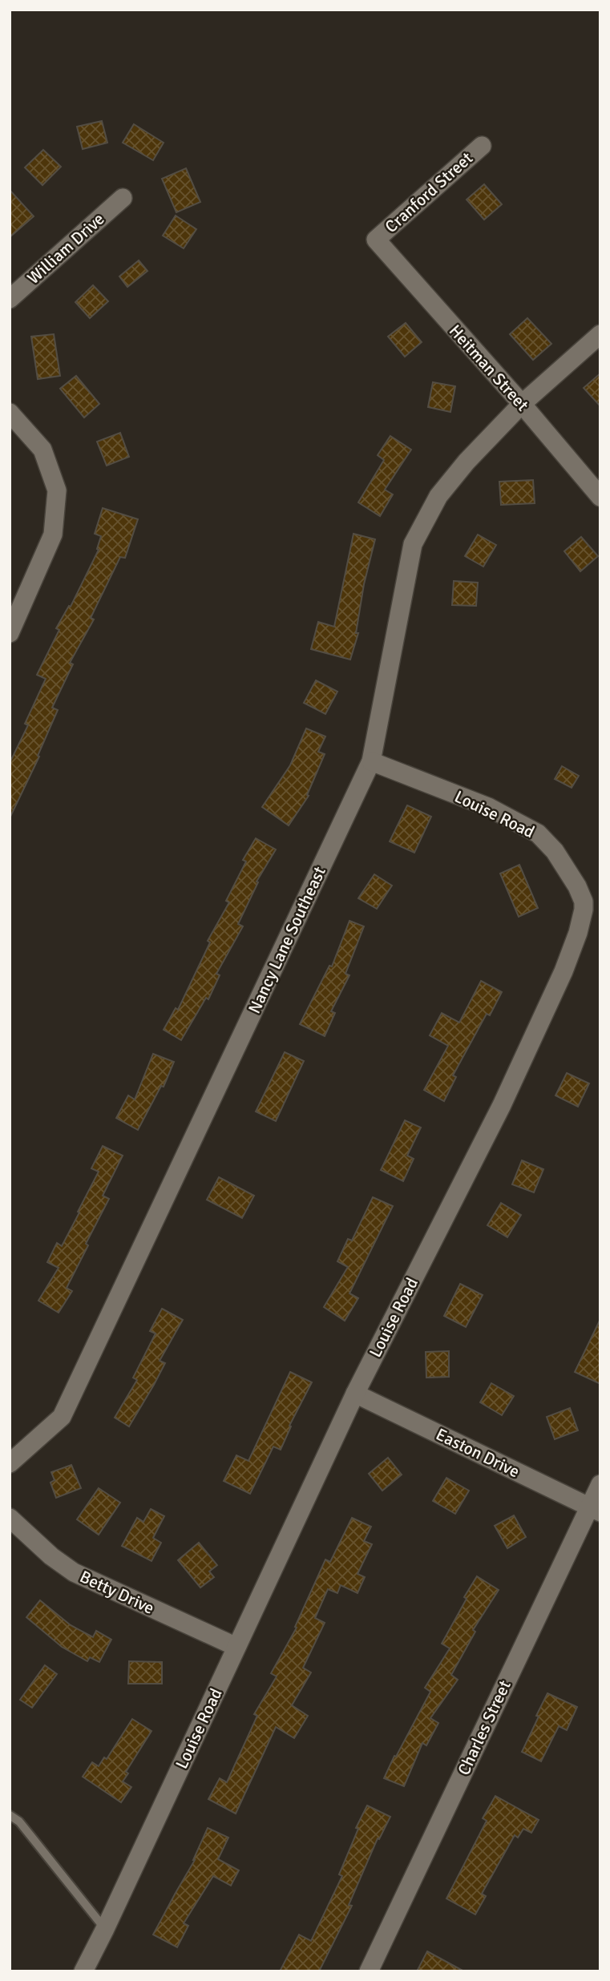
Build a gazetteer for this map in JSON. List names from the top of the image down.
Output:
{
  "streets": {
    "street": [
      "Cranford Street",
      "William Drive",
      "Heitman Street",
      "Louise Road",
      "Nancy Lane Southeast",
      "Easton Drive",
      "Betty Drive",
      "Charles Street"
    ]
  },
  "crossings": [
    ["Cranford Street", "Heitman Street"],
    ["Heitman Street", "Nancy Lane Southeast"],
    ["Louise Road", "Nancy Lane Southeast"],
    ["Louise Road", "Easton Drive"],
    ["Louise Road", "Betty Drive"],
    ["Easton Drive", "Charles Street"]
  ]
}
